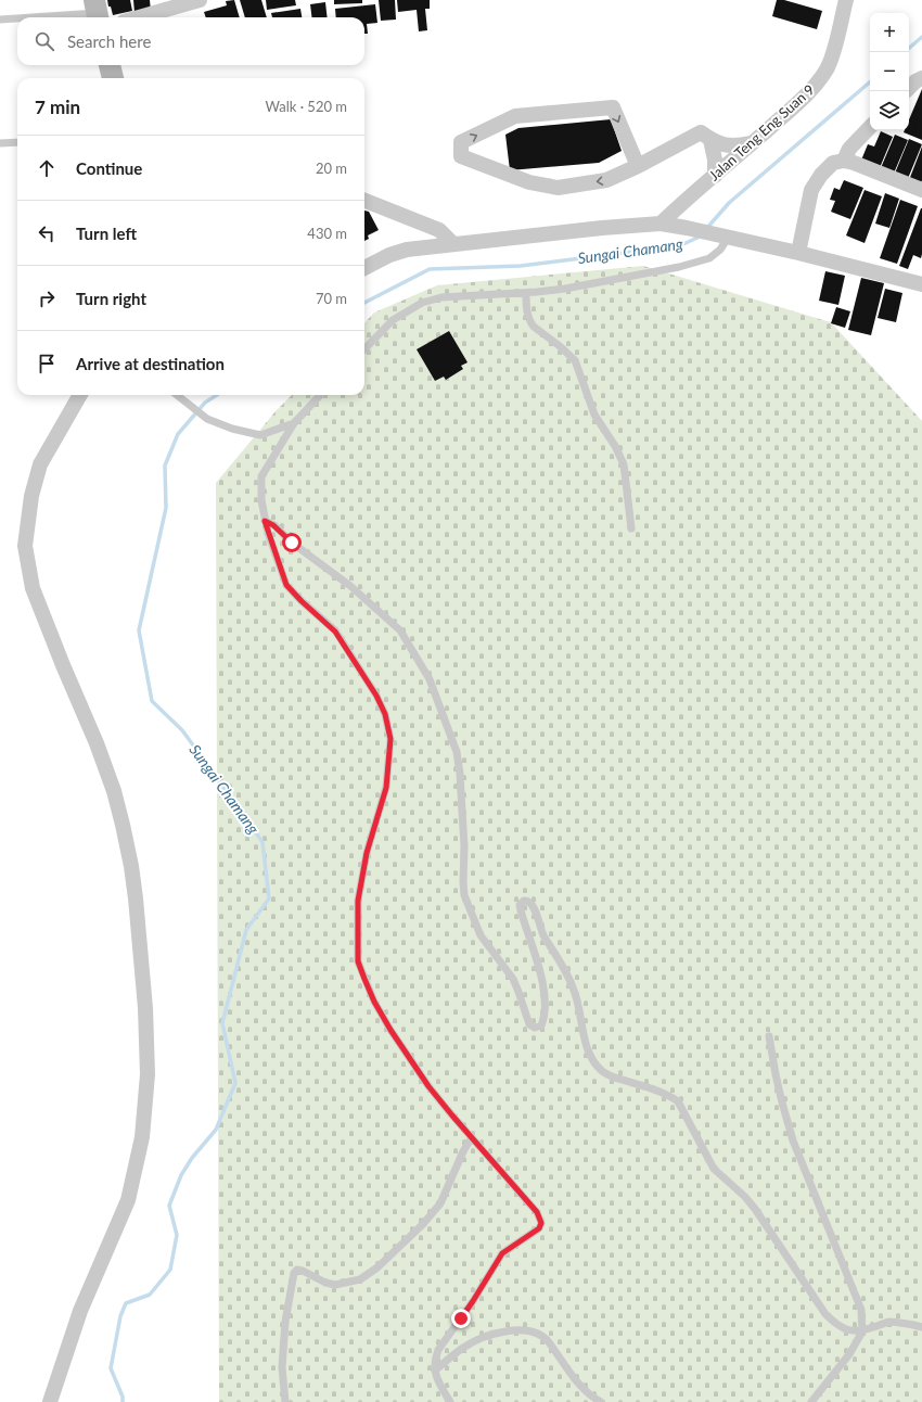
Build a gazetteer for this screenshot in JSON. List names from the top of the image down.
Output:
{
  "streets": {
    "street": ["Jalan Teng Eng Suan 9"]
  },
  "water": ["Sungai Chamang"],
  "page": {
    "map_buttons": ["+", "−"],
    "search": "Search here",
    "heading": ["7 min", "Walk · 520 m"],
    "list": [
      ["Continue", "20 m"],
      ["Turn left", "430 m"],
      ["Turn right", "70 m"],
      "Arrive at destination"
    ]
  }
}
